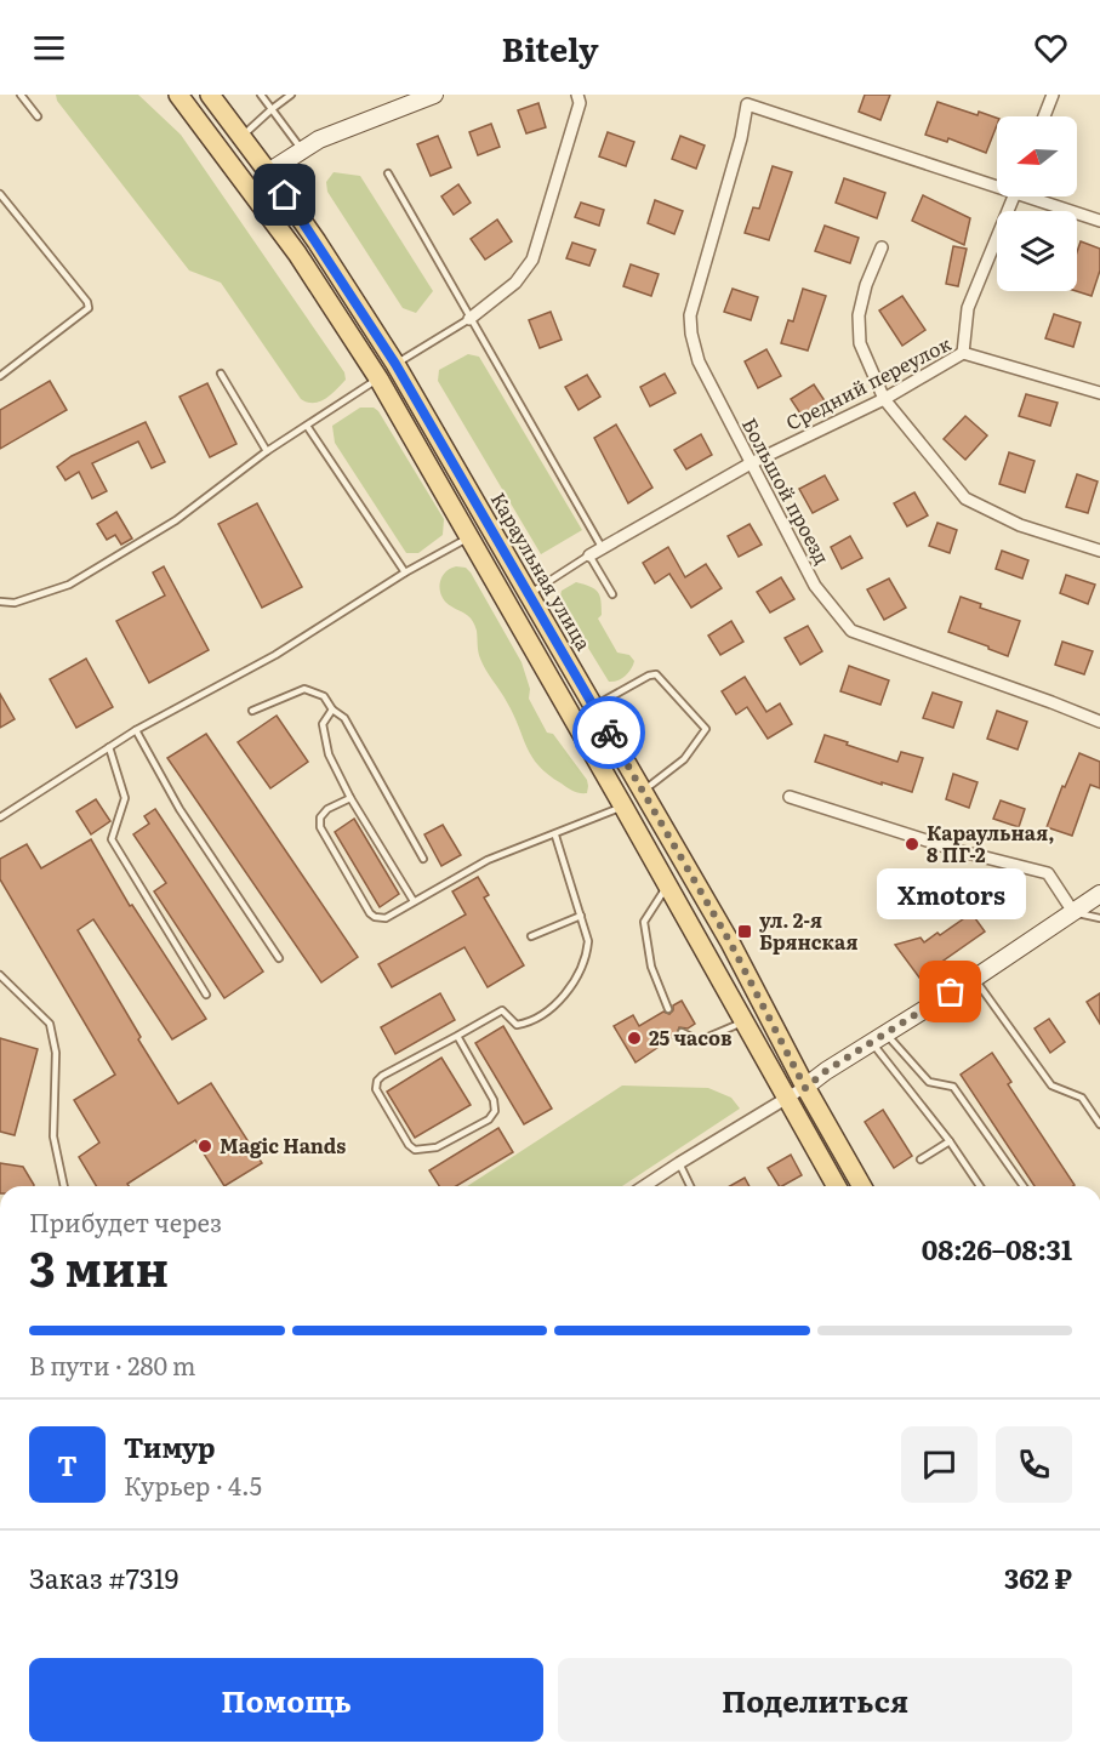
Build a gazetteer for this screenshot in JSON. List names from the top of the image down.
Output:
{
  "streets": {
    "main road": ["Караульная улица"],
    "street": ["Средний переулок", "Большой проезд"]
  },
  "crossings": [
    ["Средний переулок", "Большой проезд"]
  ],
  "places": {
    "other": [
      "Караульная, 8 ПГ-2",
      "Xmotors",
      "25 часов",
      "Magic Hands"
    ],
    "transit": ["ул. 2-я Брянская"]
  },
  "north": "left",
  "page": {
    "header": "Bitely",
    "bubble": "Xmotors",
    "heading": ["3 мин", "Прибудет через", "08:26–08:31"],
    "panel": [
      "Тимур",
      "Курьер · 4.5",
      "Заказ #7319",
      "362 ₽"
    ],
    "bar": "В пути · 280 m",
    "round": "Т",
    "buttons": ["Помощь", "Поделиться"]
  }
}
